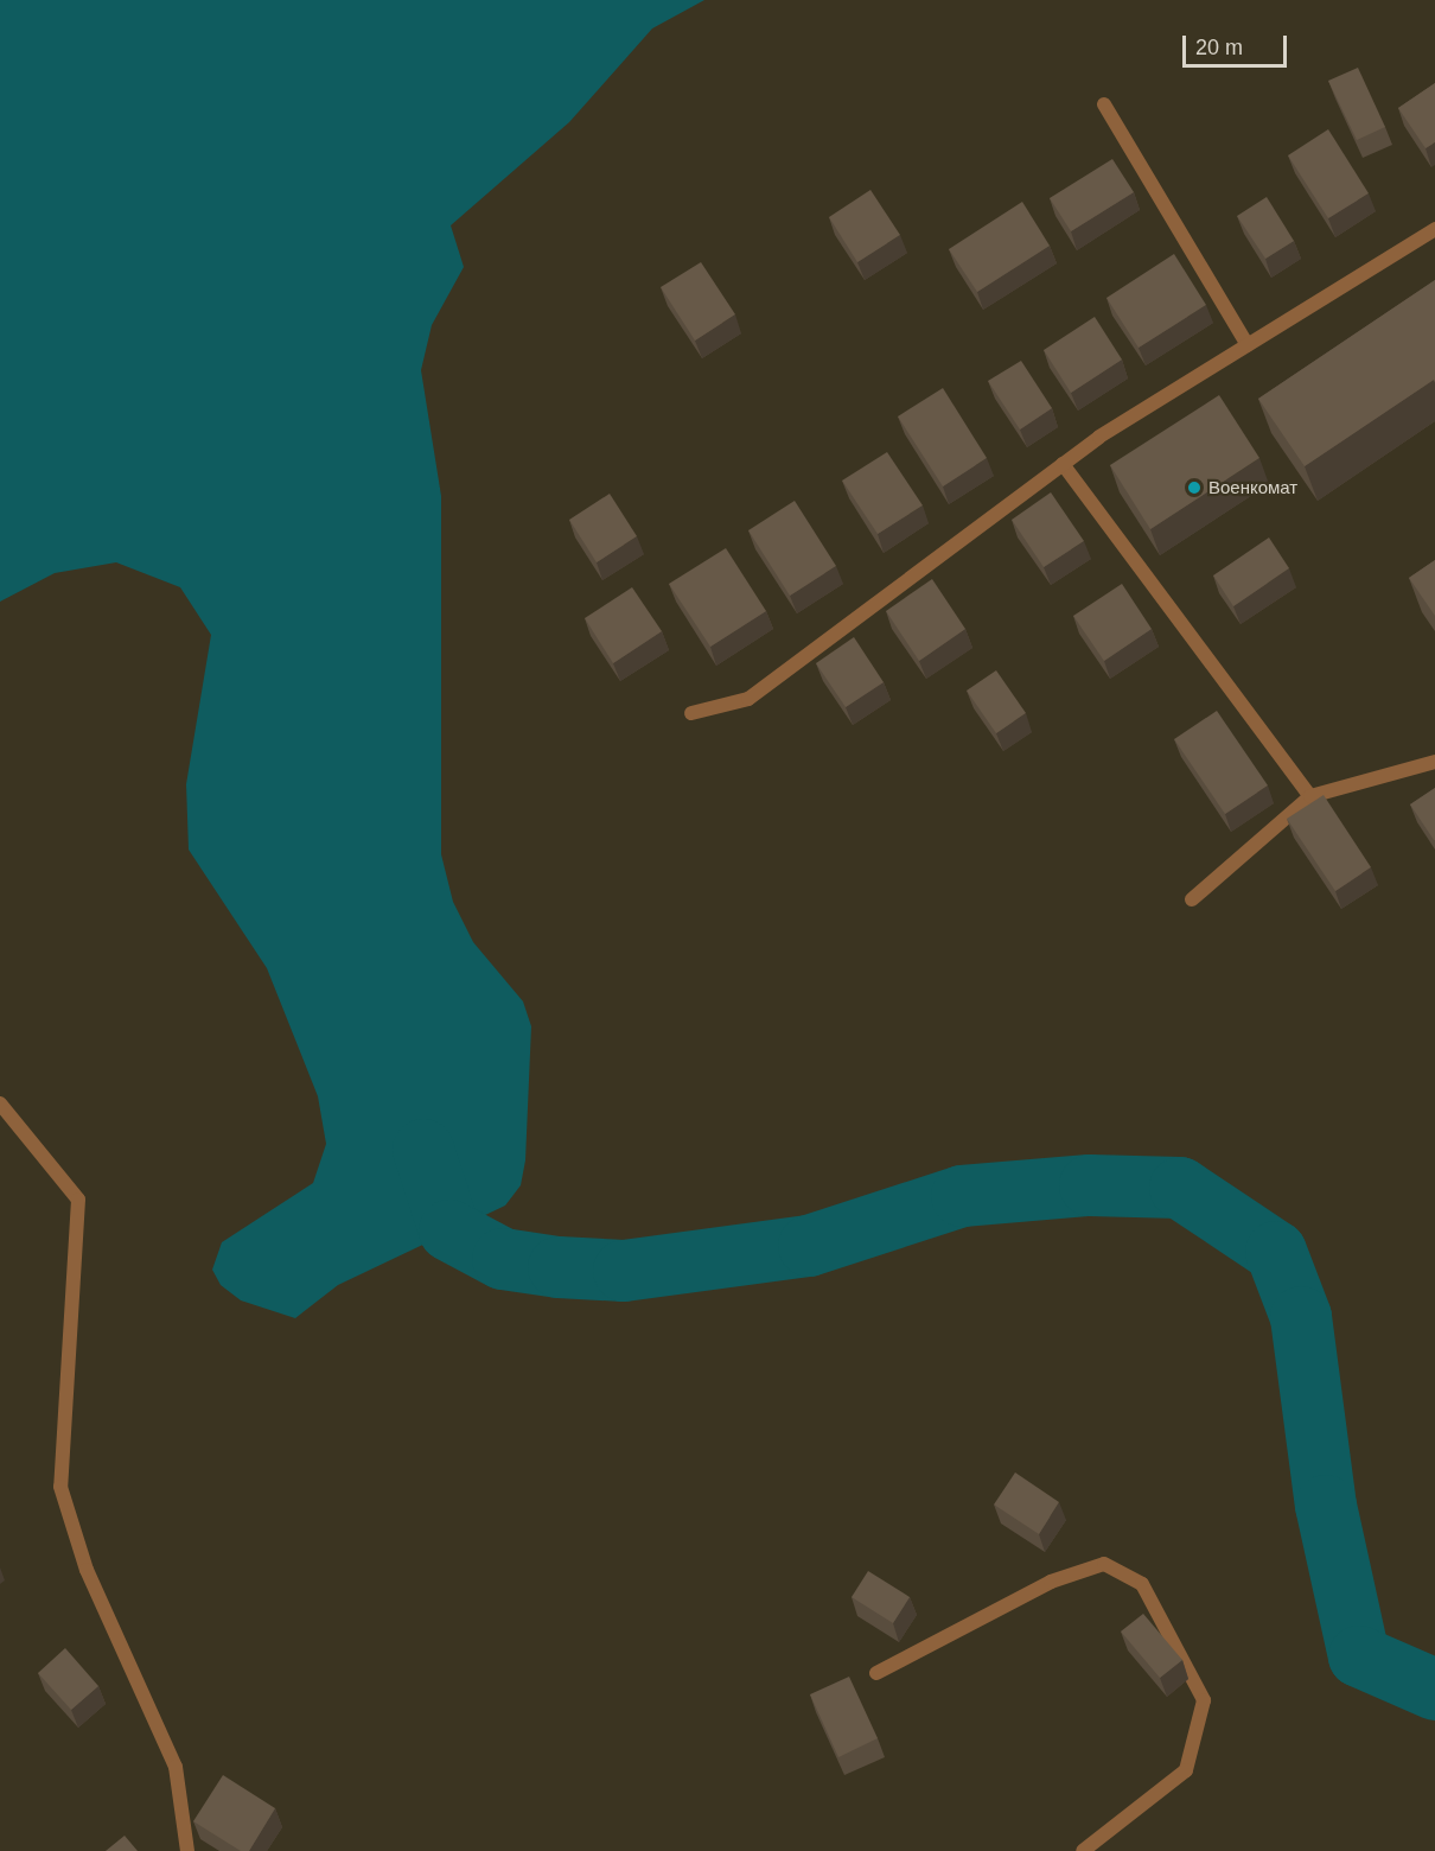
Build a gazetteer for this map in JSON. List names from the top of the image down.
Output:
{
  "places": ["Военкомат"],
  "scale_bar": "20 m"
}
